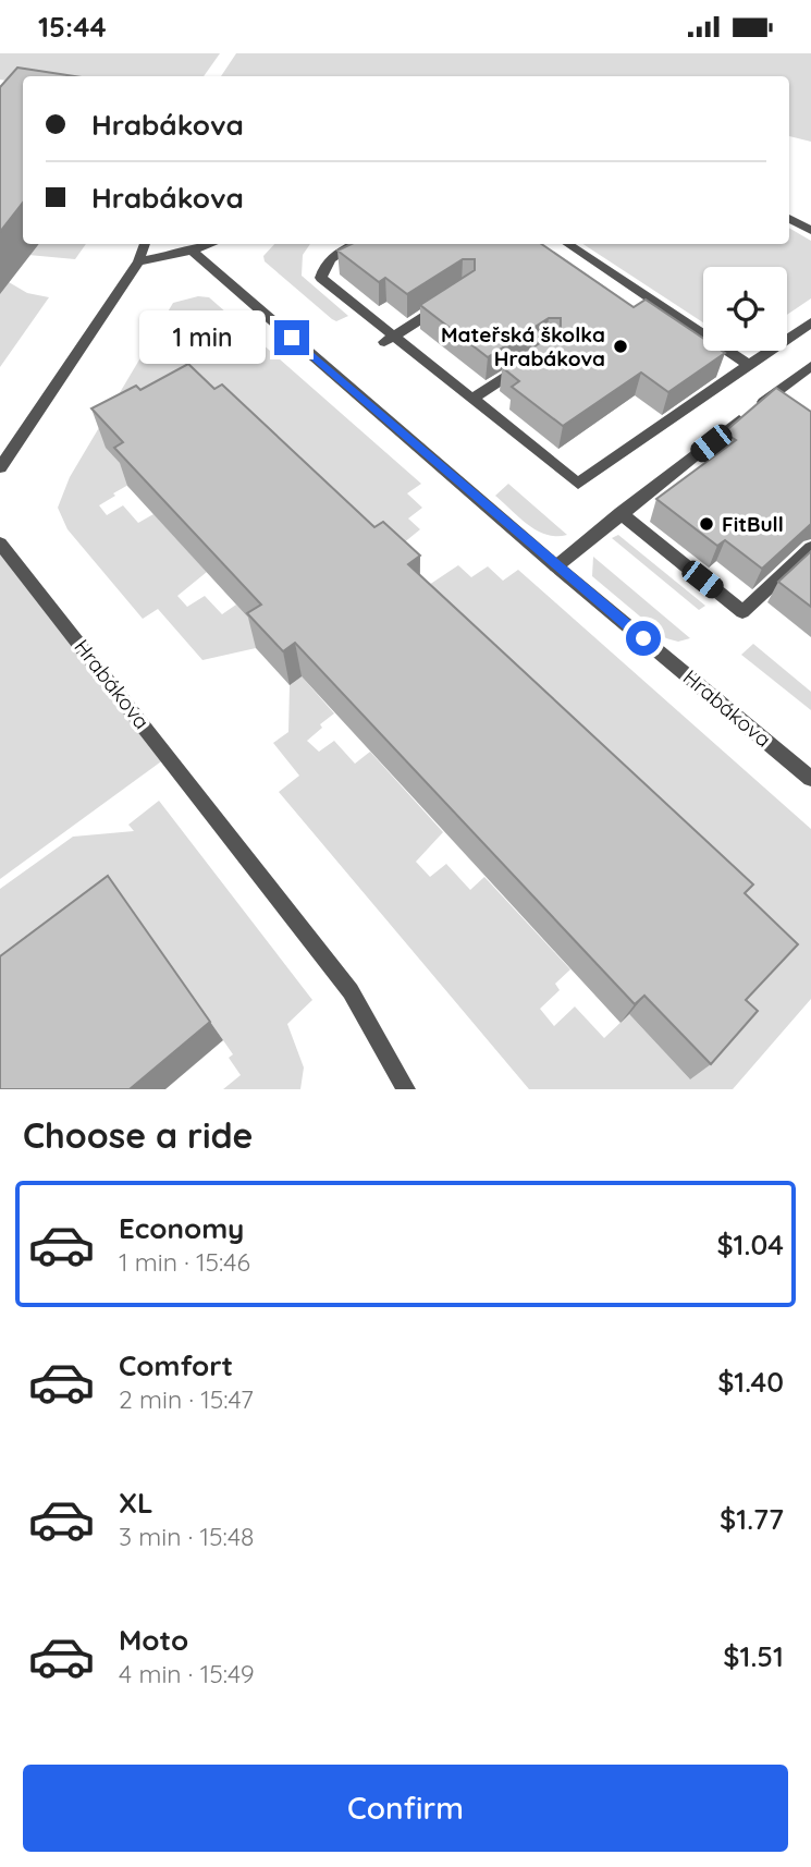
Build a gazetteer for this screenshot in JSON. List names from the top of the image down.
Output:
{
  "streets": {
    "street": ["Hrabákova"]
  },
  "places": ["Mateřská školka Hrabákova", "FitBull"],
  "page": {
    "status": "15:44",
    "banner": ["Hrabákova", "Hrabákova"],
    "bubble": "1 min",
    "heading": "Choose a ride",
    "list": [
      {
        "name": "Economy",
        "note": "1 min · 15:46",
        "value": "$1.04"
      },
      {
        "name": "Comfort",
        "note": "2 min · 15:47",
        "value": "$1.40"
      },
      {
        "name": "XL",
        "note": "3 min · 15:48",
        "value": "$1.77"
      },
      {
        "name": "Moto",
        "note": "4 min · 15:49",
        "value": "$1.51"
      }
    ],
    "buttons": "Confirm"
  }
}
